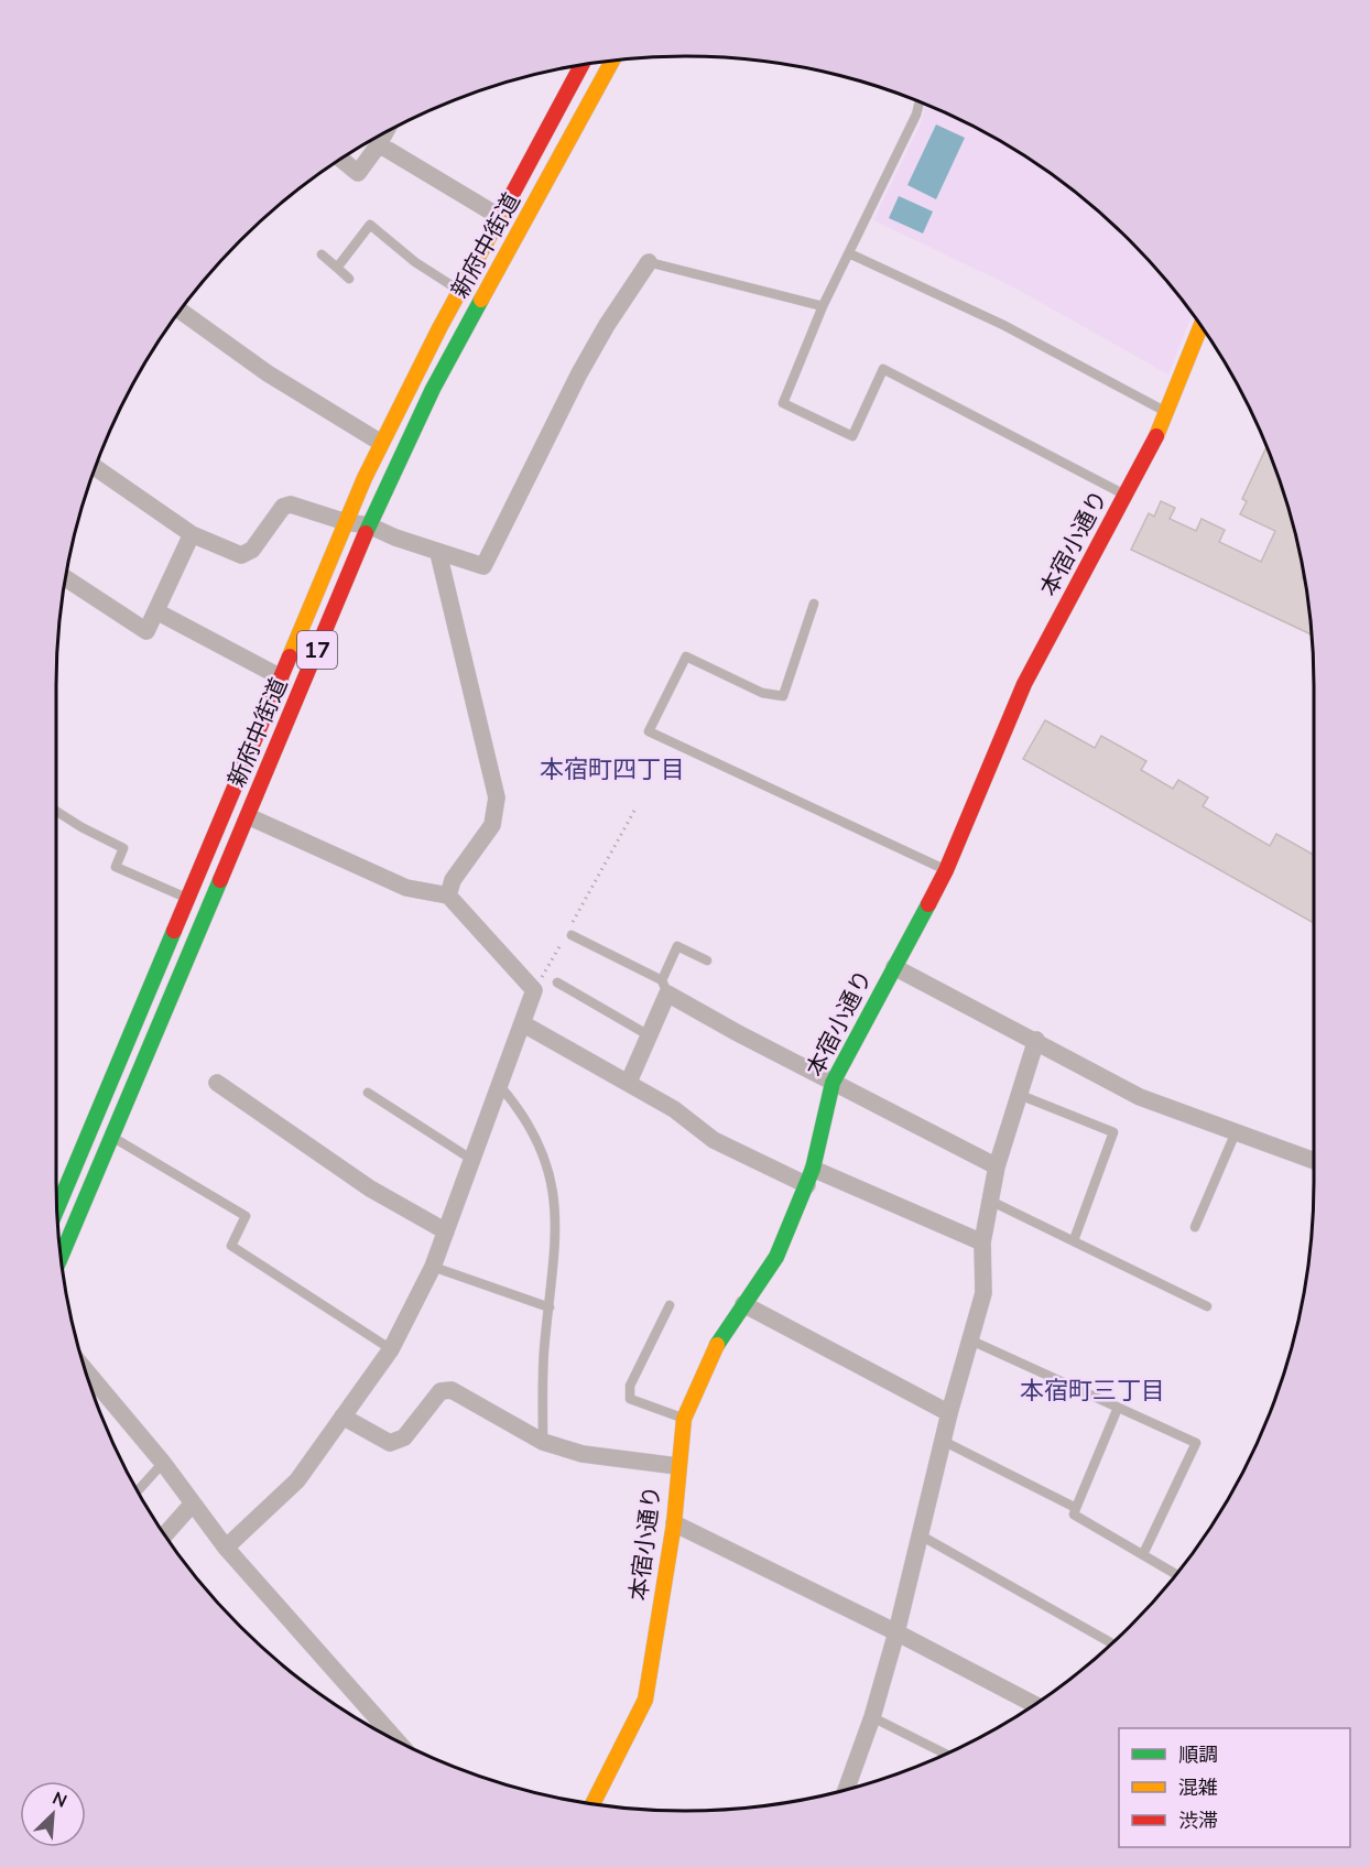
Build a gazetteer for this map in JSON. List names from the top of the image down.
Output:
{
  "streets": {
    "main road": ["新府中街道", "本宿小通り", "17"]
  },
  "districts": ["本宿町四丁目", "本宿町三丁目"],
  "legend": ["順調", "混雑", "渋滞"],
  "north": "top right"
}
